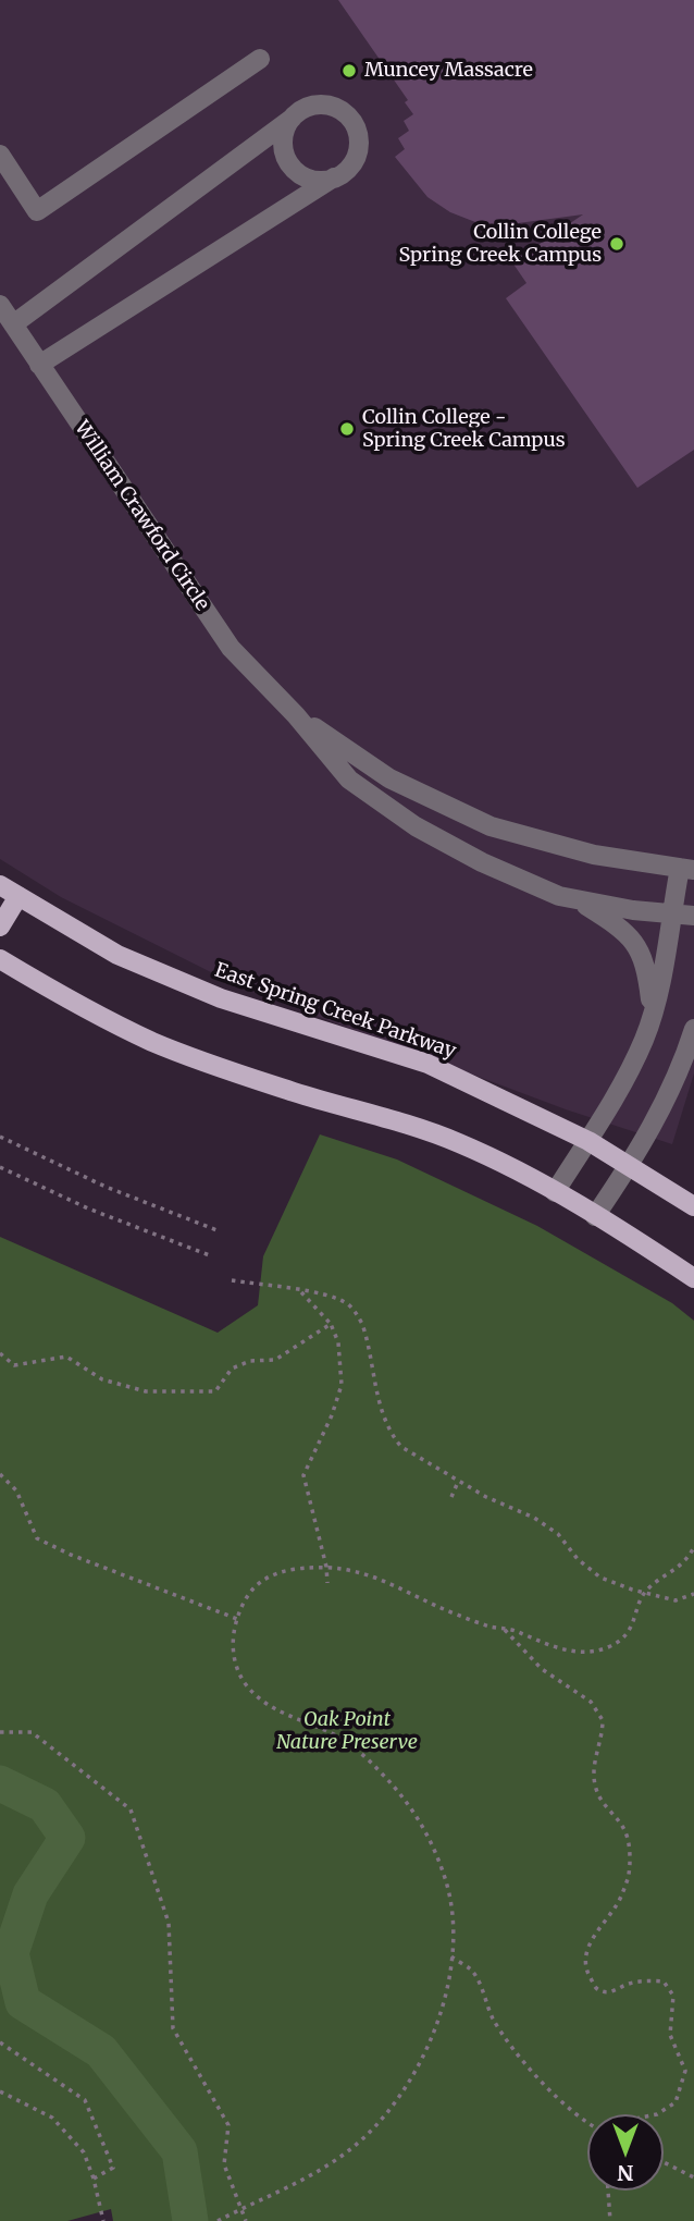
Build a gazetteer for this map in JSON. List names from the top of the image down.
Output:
{
  "streets": {
    "main road": ["East Spring Creek Parkway"],
    "lane": ["William Crawford Circle"]
  },
  "crossings": [
    ["William Crawford Circle", "East Spring Creek Parkway"]
  ],
  "parks": ["Oak Point Nature Preserve"],
  "places": ["Muncey Massacre", "Collin College Spring Creek Campus", "Collin College - Spring Creek Campus"],
  "north": "bottom"
}
